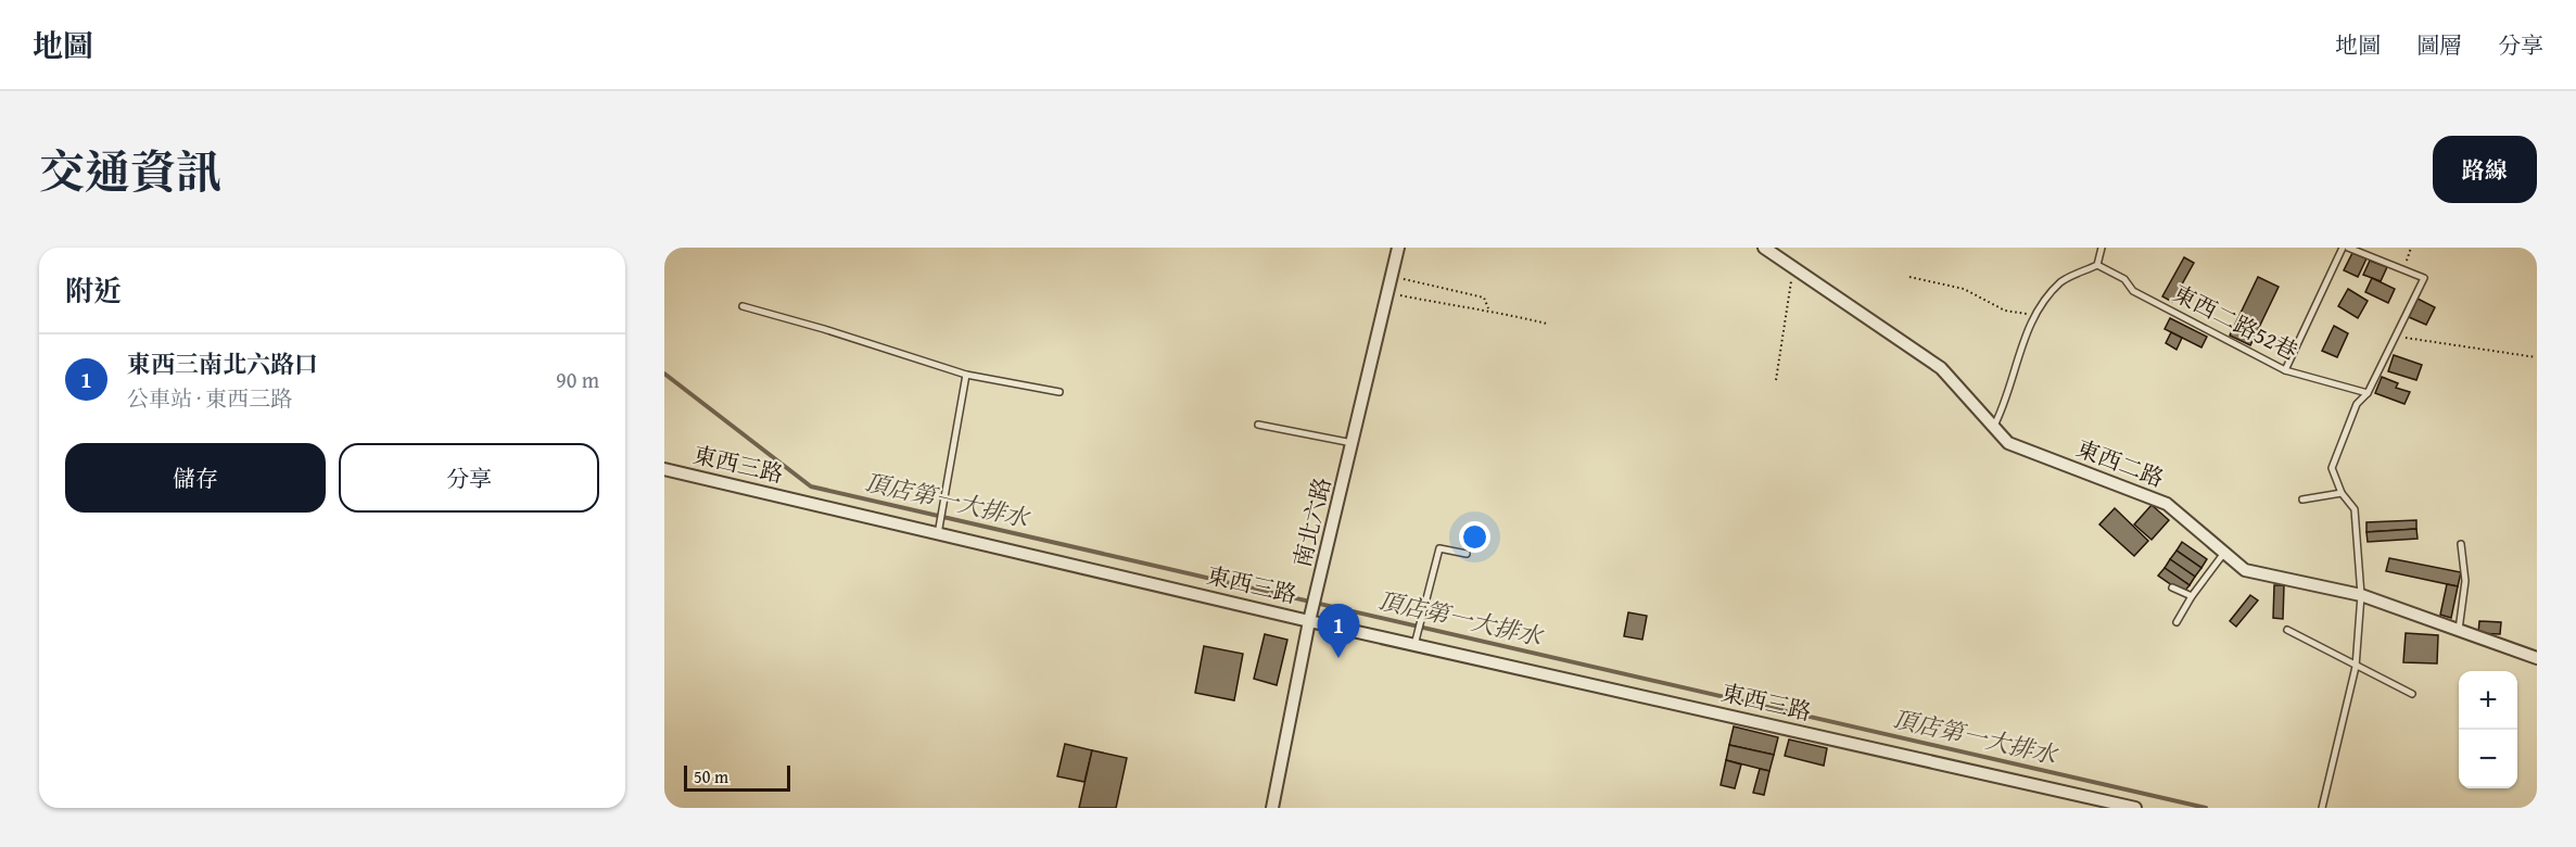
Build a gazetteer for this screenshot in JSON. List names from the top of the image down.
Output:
{
  "streets": {
    "street": ["東西二路", "東西三路", "南北六路"],
    "lane": ["東西二路52巷"]
  },
  "crossings": [
    ["東西三路", "南北六路"]
  ],
  "water": ["頂店第一大排水"],
  "scale_bar": "50 m",
  "page": {
    "header": "地圖",
    "nav": ["地圖", "圖層", "分享"],
    "title": "交通資訊",
    "buttons": [
      "路線",
      ["儲存", "分享"]
    ],
    "heading": "附近",
    "list": [
      {
        "mark": "1",
        "name": "東西三南北六路口",
        "note": "公車站 · 東西三路",
        "value": "90 m"
      }
    ],
    "pins": "1",
    "map_buttons": ["+", "−"],
    "scale": "50 m"
  }
}
